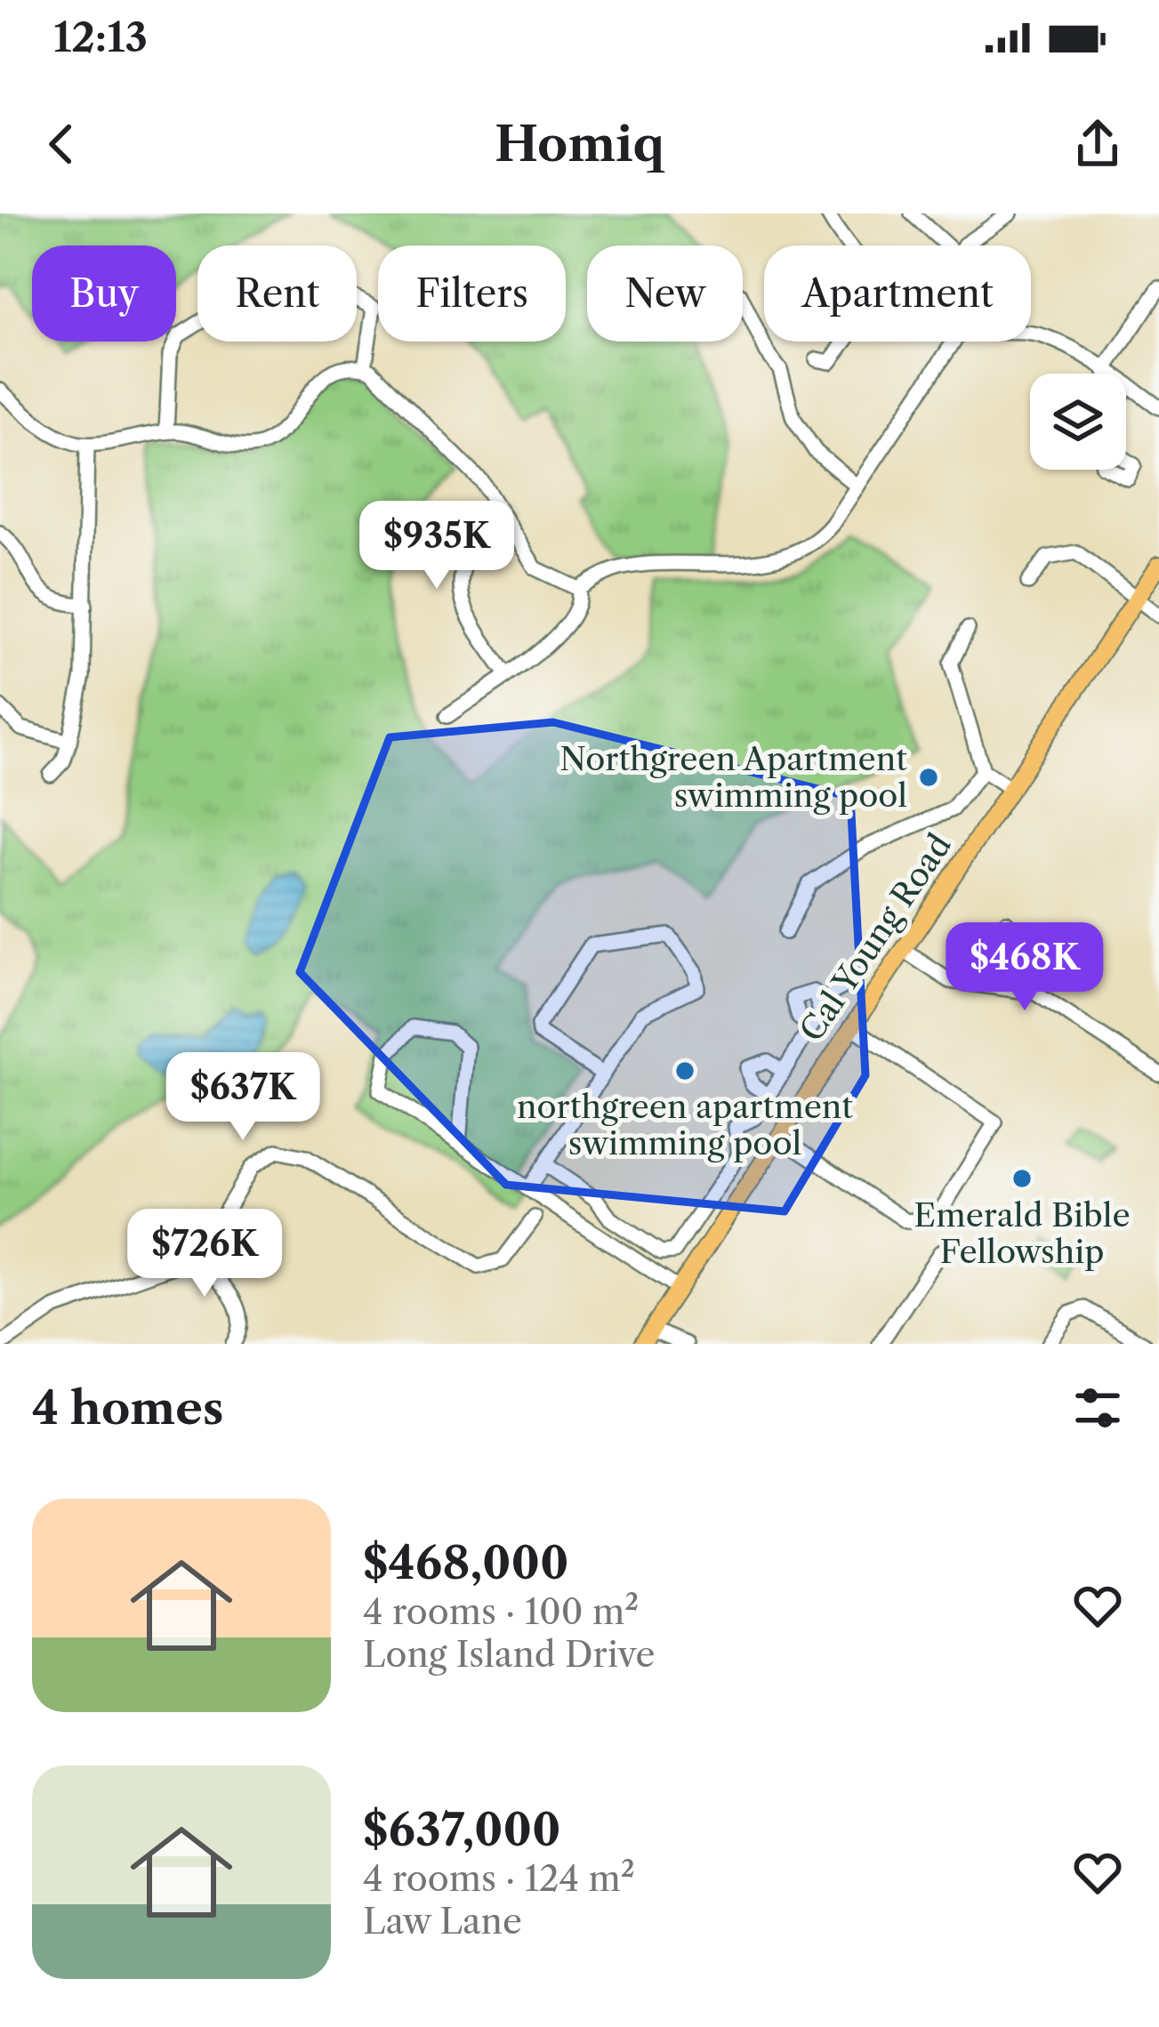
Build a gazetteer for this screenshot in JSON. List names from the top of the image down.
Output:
{
  "streets": {
    "main road": ["Cal Young Road"]
  },
  "places": ["Northgreen Apartment swimming pool", "northgreen apartment swimming pool", "Emerald Bible Fellowship"],
  "page": {
    "status": "12:13",
    "header": "Homiq",
    "chip": [
      "Buy",
      "Rent",
      "Filters",
      "New",
      "Apartment"
    ],
    "price": [
      "$935K",
      "$468K",
      "$637K",
      "$726K"
    ],
    "heading": "4 homes",
    "list": [
      {
        "name": "$468,000",
        "note": "4 rooms · 100 m² · Long Island Drive"
      },
      {
        "name": "$637,000",
        "note": "4 rooms · 124 m² · Law Lane"
      }
    ]
  }
}
